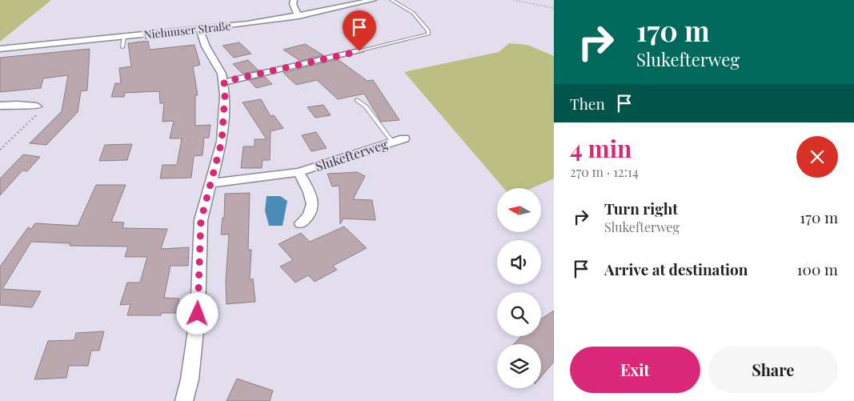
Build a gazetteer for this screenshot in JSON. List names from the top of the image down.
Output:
{
  "streets": {
    "street": ["Niehuuser Straße", "Slukefterweg"]
  },
  "north": "left",
  "page": {
    "turn": ["170 m", "Slukefterweg"],
    "then": "Then",
    "heading": ["4 min", "270 m · 12:14"],
    "list": [
      {
        "name": "Turn right",
        "note": "Slukefterweg",
        "value": "170 m"
      },
      {
        "name": "Arrive at destination",
        "value": "100 m"
      }
    ],
    "buttons": ["Exit", "Share"]
  }
}
